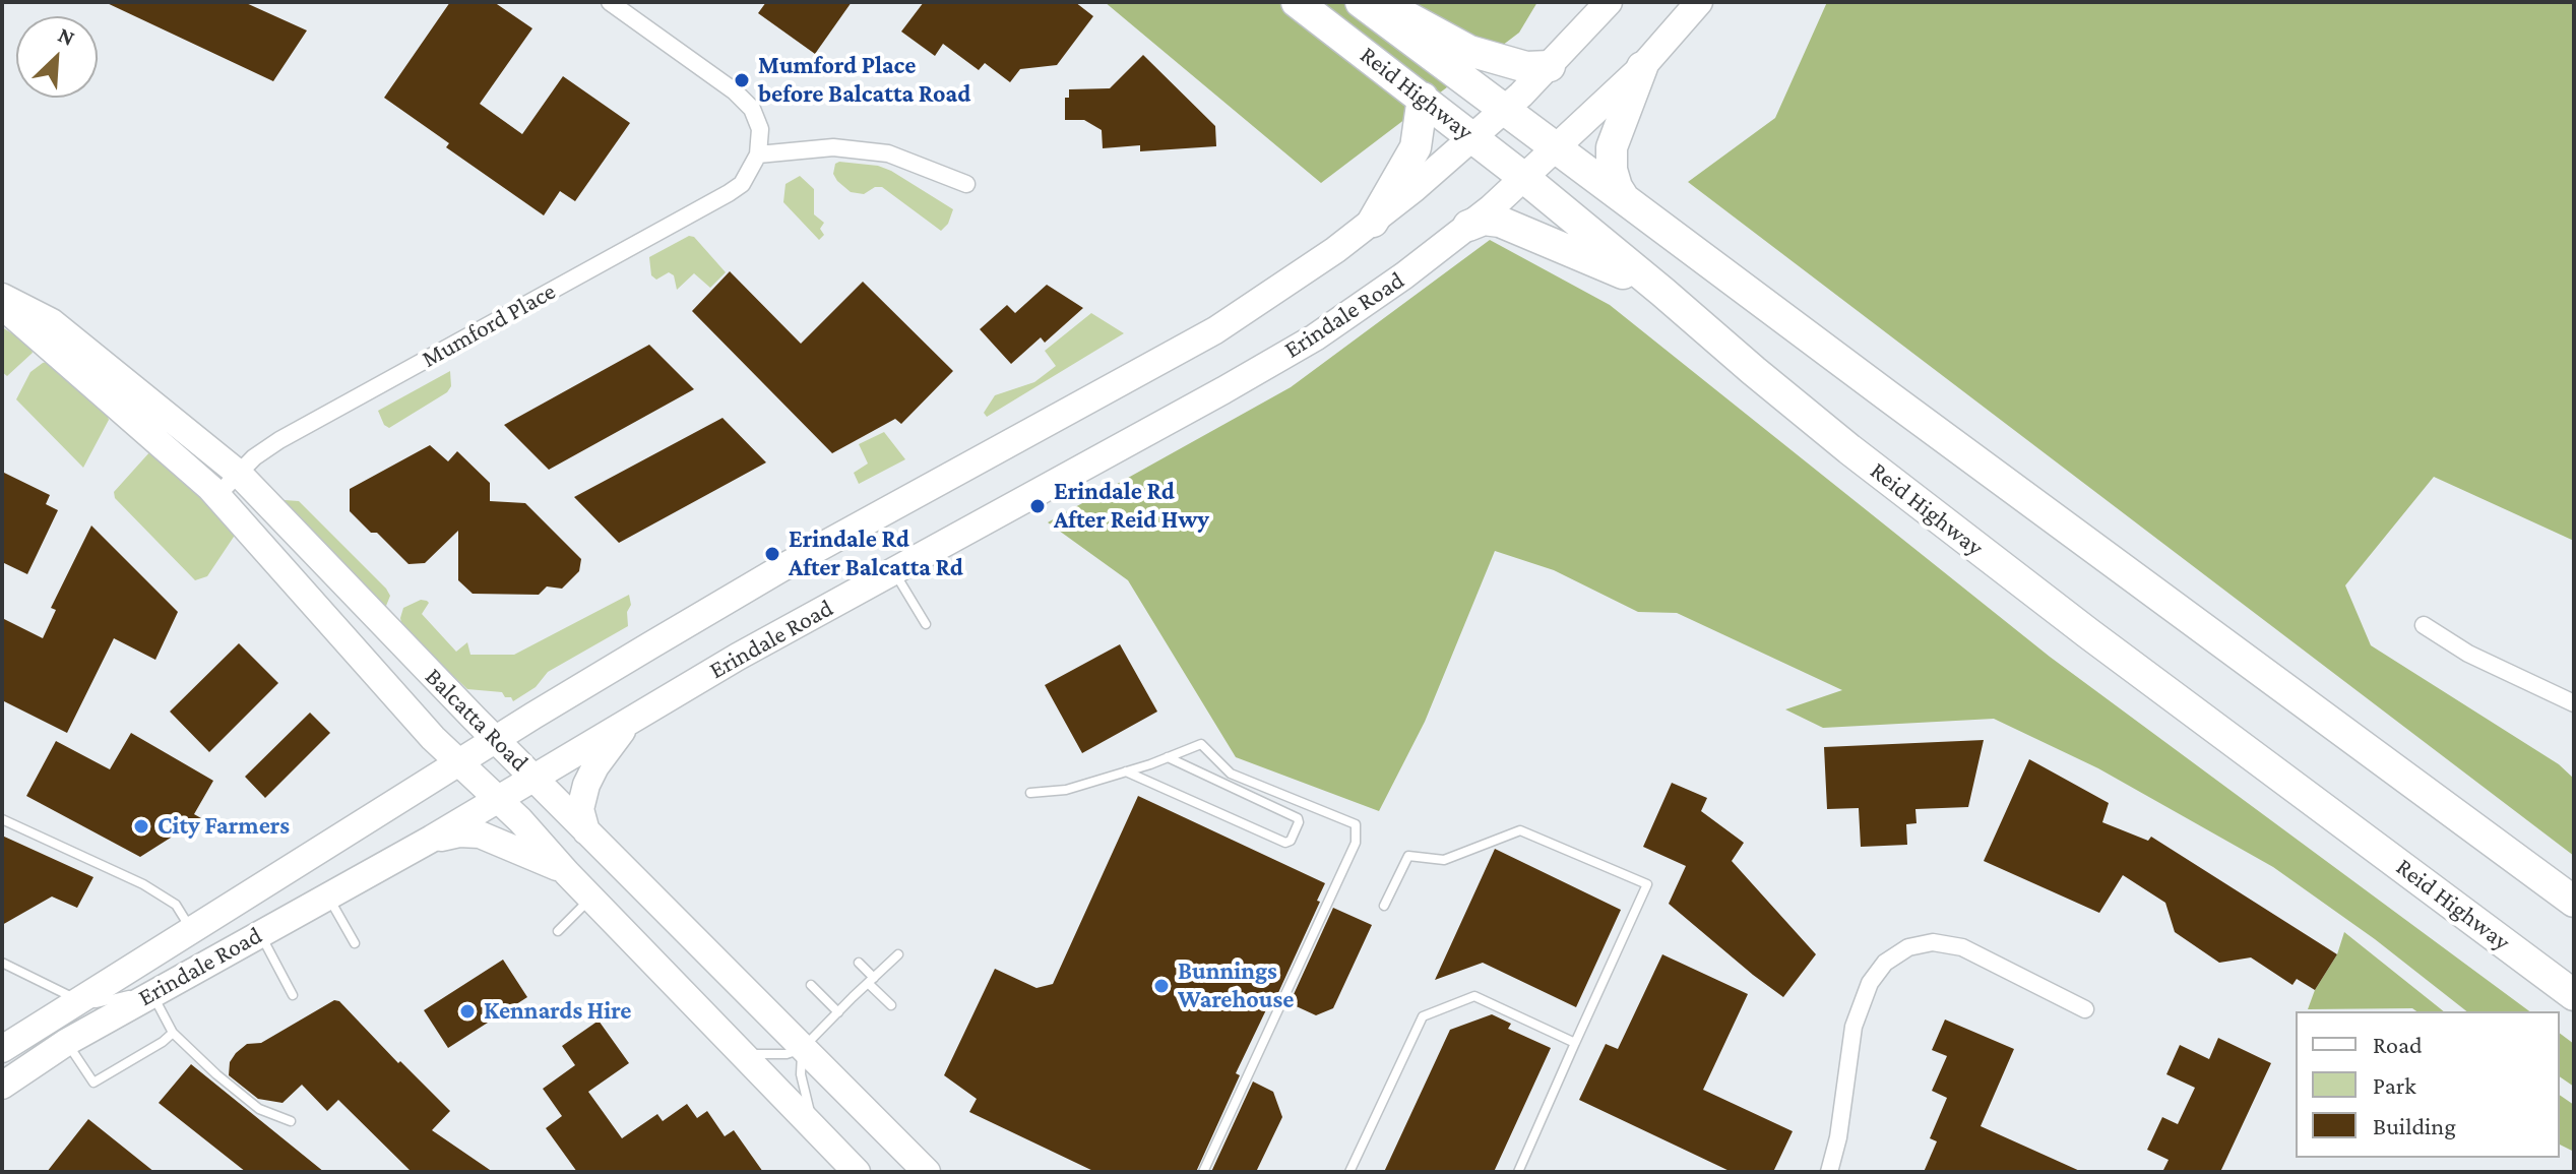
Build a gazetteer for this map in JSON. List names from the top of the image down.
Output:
{
  "streets": {
    "highway": ["Reid Highway"],
    "main road": ["Erindale Road", "Balcatta Road"],
    "street": ["Mumford Place"]
  },
  "crossings": [
    ["Reid Highway", "Erindale Road"],
    ["Erindale Road", "Balcatta Road"],
    ["Mumford Place", "Balcatta Road"]
  ],
  "places": [
    "Mumford Place before Balcatta Road",
    "Erindale Rd After Reid Hwy",
    "Erindale Rd After Balcatta Rd",
    "City Farmers",
    "Bunnings Warehouse",
    "Kennards Hire"
  ],
  "legend": ["Road", "Park", "Building"],
  "north": "top right"
}
